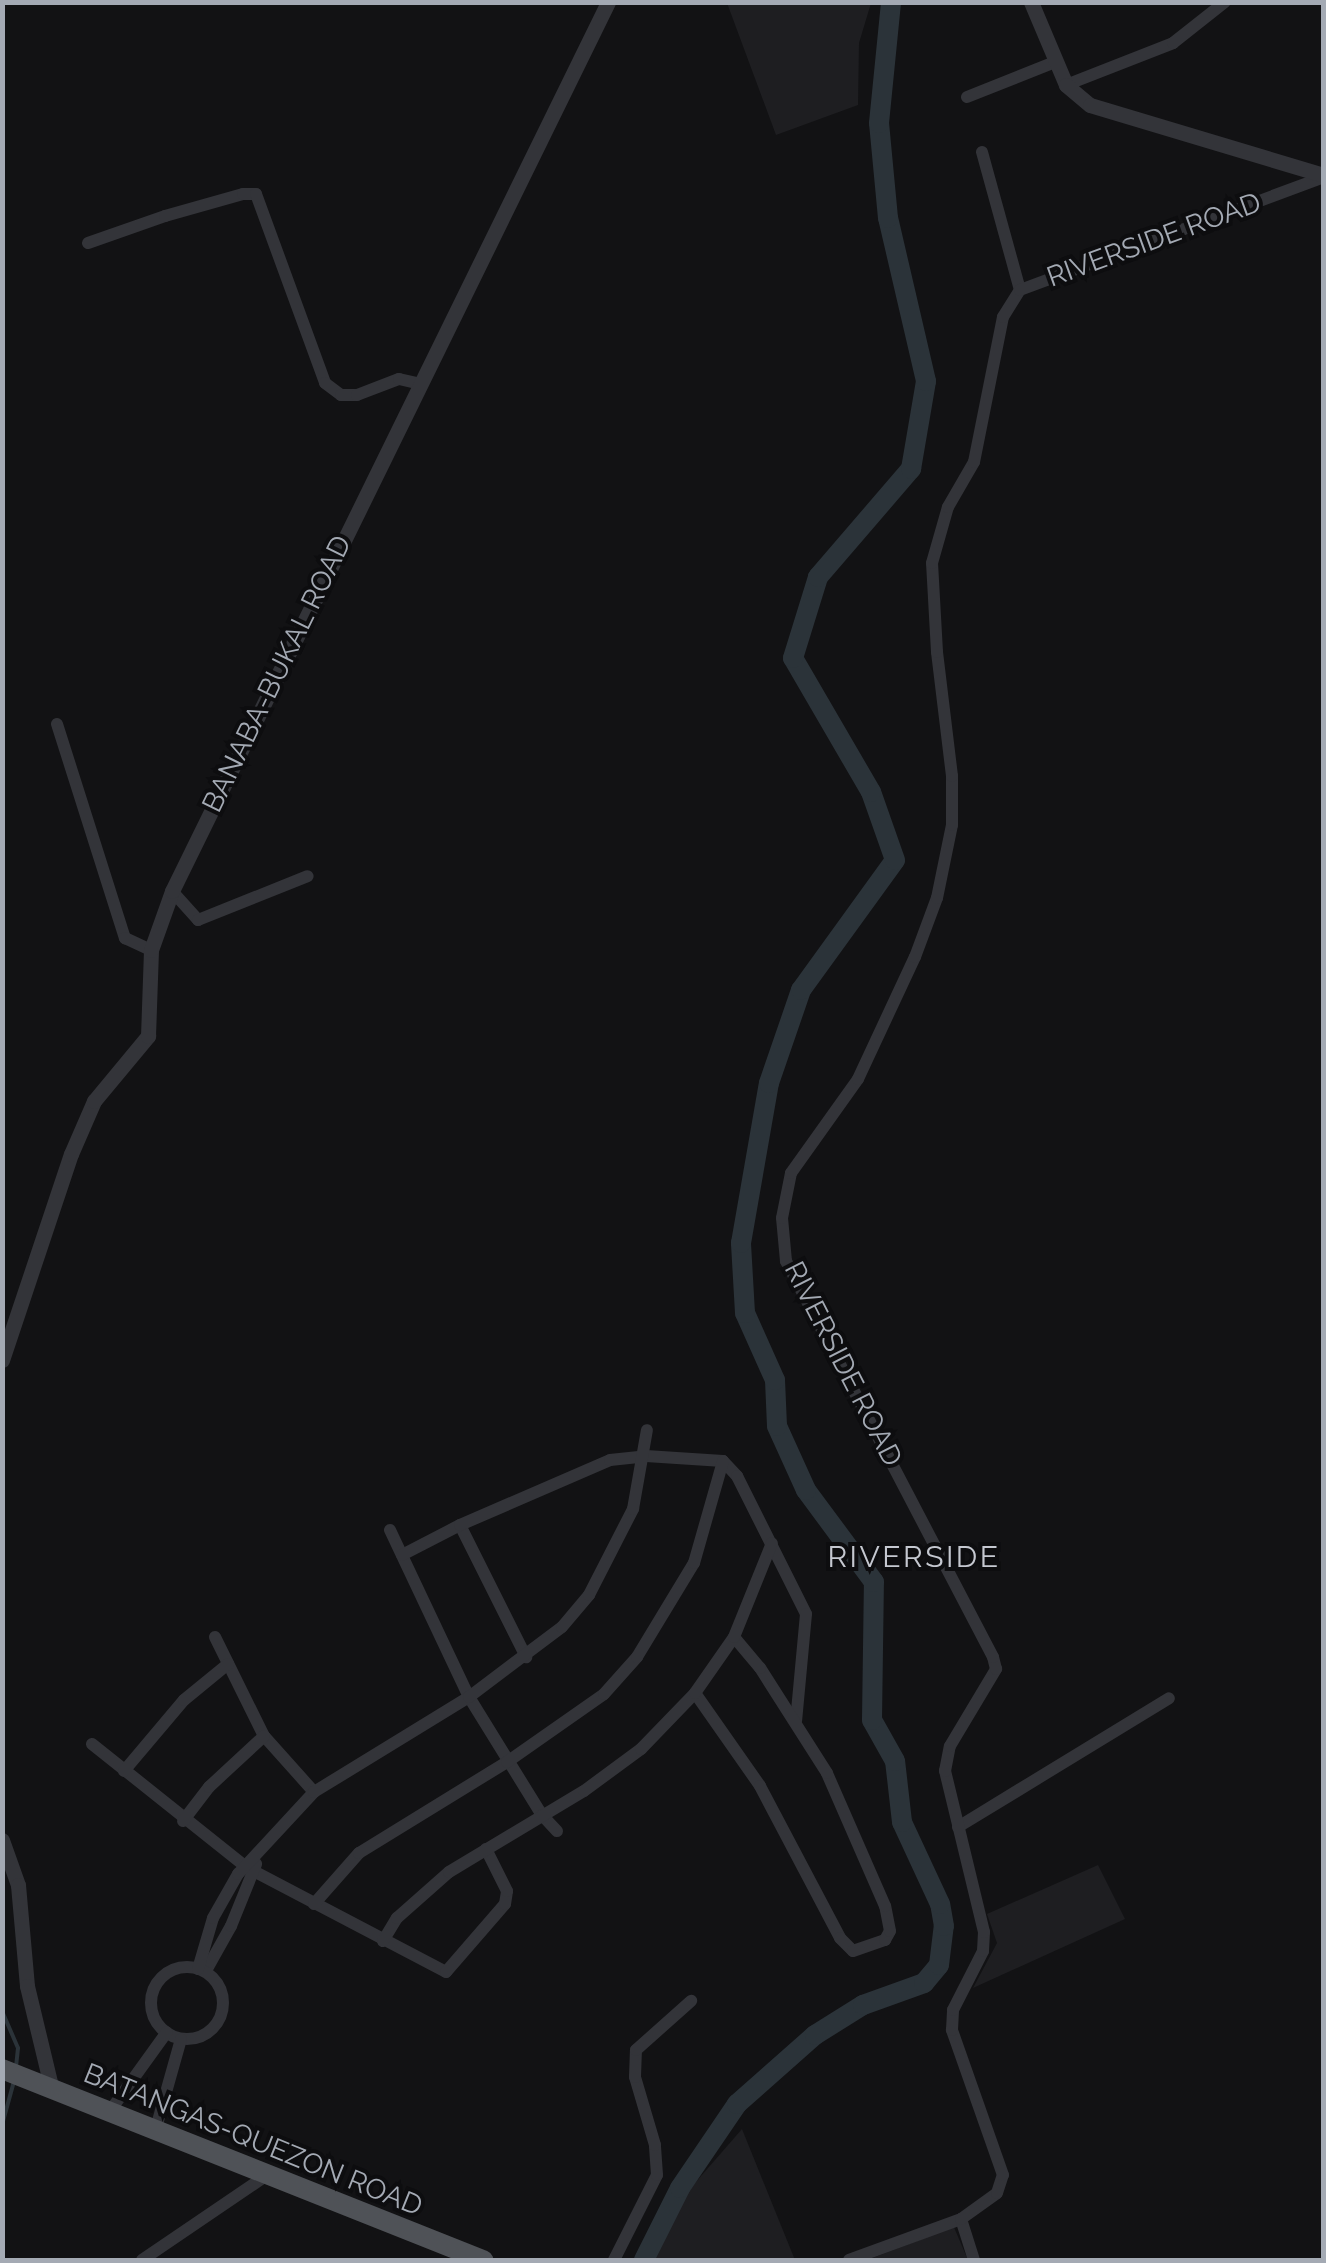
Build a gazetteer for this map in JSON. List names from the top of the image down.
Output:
{
  "streets": {
    "main road": ["BATANGAS-QUEZON ROAD"],
    "street": ["RIVERSIDE ROAD", "BANABA-BUKAL ROAD"]
  },
  "districts": ["RIVERSIDE"]
}
